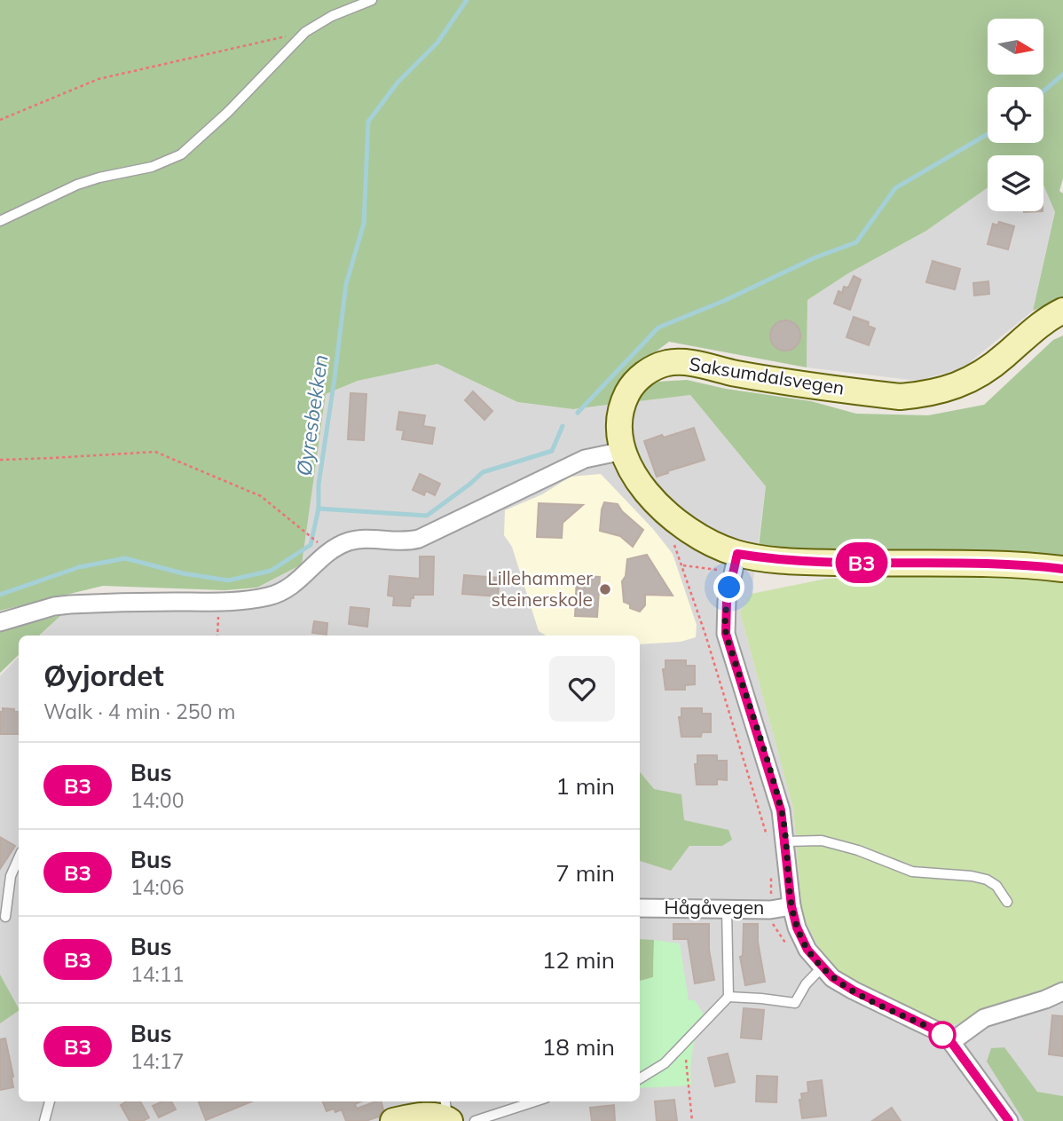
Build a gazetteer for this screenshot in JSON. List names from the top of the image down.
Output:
{
  "streets": {
    "main road": ["Saksumdalsvegen"],
    "street": ["Hågåvegen"]
  },
  "water": ["Øyresbekken"],
  "places": ["Lillehammer steinerskole"],
  "lines": ["bus line B3"],
  "north": "right",
  "page": {
    "on_map": "B3",
    "heading": ["Øyjordet", "Walk · 4 min · 250 m"],
    "list": [
      {
        "mark": "B3",
        "name": "Bus",
        "note": "14:00",
        "value": "1 min"
      },
      {
        "mark": "B3",
        "name": "Bus",
        "note": "14:06",
        "value": "7 min"
      },
      {
        "mark": "B3",
        "name": "Bus",
        "note": "14:11",
        "value": "12 min"
      },
      {
        "mark": "B3",
        "name": "Bus",
        "note": "14:17",
        "value": "18 min"
      }
    ]
  }
}
